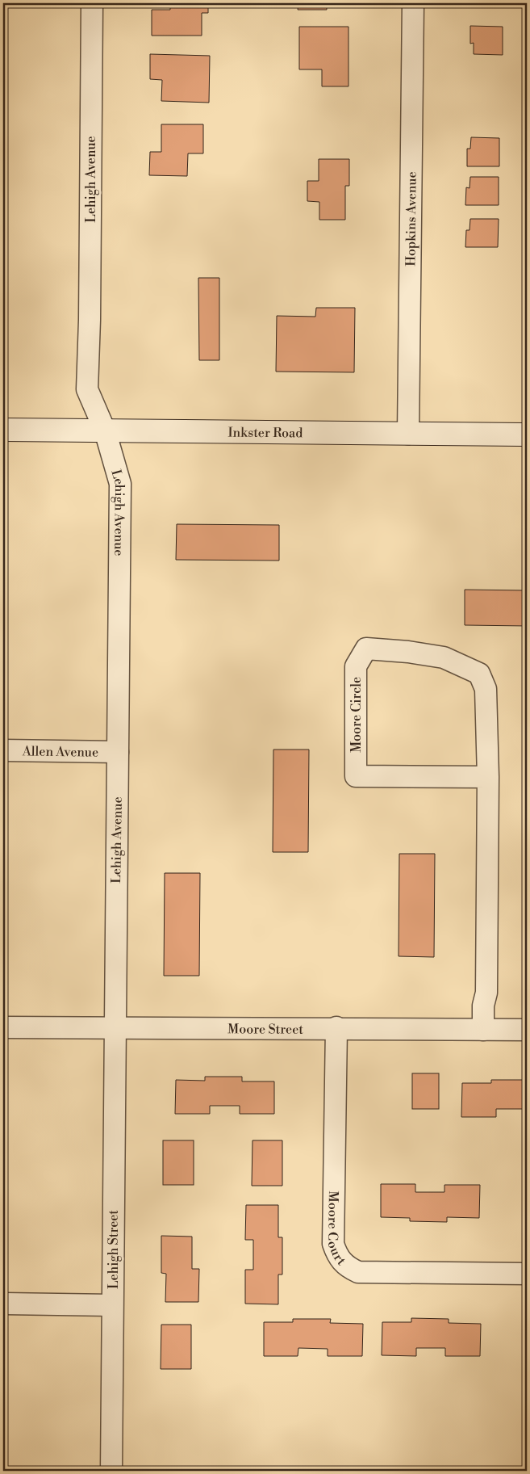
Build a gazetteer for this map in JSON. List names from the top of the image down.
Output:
{
  "streets": {
    "main road": ["Inkster Road"],
    "street": [
      "Lehigh Avenue",
      "Hopkins Avenue",
      "Moore Circle",
      "Allen Avenue",
      "Moore Street",
      "Moore Court",
      "Lehigh Street"
    ]
  },
  "crossings": [
    ["Lehigh Avenue", "Inkster Road"],
    ["Lehigh Avenue", "Allen Avenue"],
    ["Lehigh Avenue", "Moore Street"],
    ["Lehigh Avenue", "Lehigh Street"],
    ["Hopkins Avenue", "Inkster Road"],
    ["Moore Circle", "Moore Street"],
    ["Moore Street", "Moore Court"],
    ["Moore Street", "Lehigh Street"]
  ]
}
